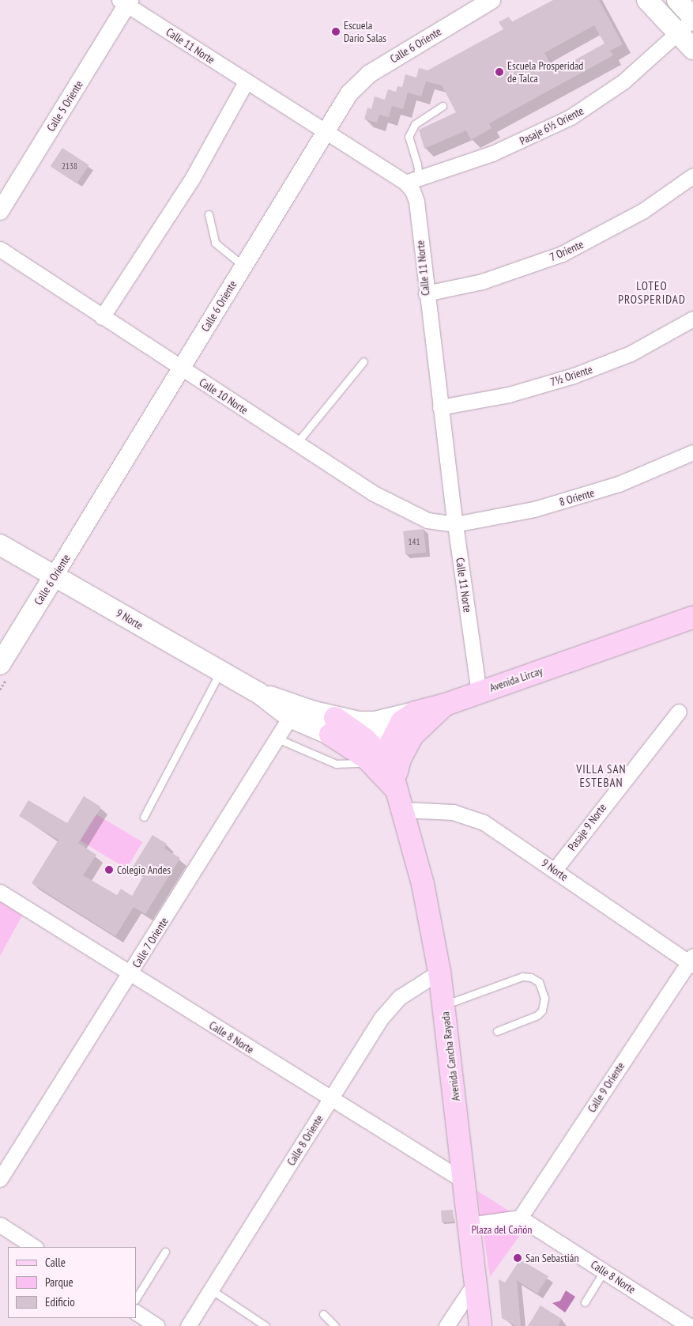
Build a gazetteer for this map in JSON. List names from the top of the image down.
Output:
{
  "streets": {
    "main road": [
      "Calle 6 Oriente",
      "9 Norte",
      "Avenida Lircay",
      "Avenida Cancha Rayada"
    ],
    "street": [
      "Calle 11 Norte",
      "Calle 5 Oriente",
      "Pasaje 6½ Oriente",
      "7 Oriente",
      "7½ Oriente",
      "Calle 10 Norte",
      "8 Oriente",
      "Pasaje 9 Norte",
      "Calle 7 Oriente",
      "Calle 8 Norte",
      "Calle 9 Oriente",
      "Calle 8 Oriente"
    ]
  },
  "crossings": [
    ["Calle 6 Oriente", "Calle 11 Norte"],
    ["Calle 6 Oriente", "Calle 10 Norte"],
    ["Calle 6 Oriente", "9 Norte"],
    ["Calle 11 Norte", "Calle 5 Oriente"],
    ["Calle 11 Norte", "Pasaje 6½ Oriente"],
    ["Calle 11 Norte", "7 Oriente"],
    ["Calle 11 Norte", "7½ Oriente"],
    ["Calle 11 Norte", "Calle 10 Norte"],
    ["Calle 11 Norte", "8 Oriente"],
    ["Calle 11 Norte", "Avenida Lircay"],
    ["Calle 10 Norte", "8 Oriente"],
    ["9 Norte", "Pasaje 9 Norte"],
    ["9 Norte", "Calle 7 Oriente"],
    ["9 Norte", "Avenida Cancha Rayada"],
    ["9 Norte", "Calle 9 Oriente"],
    ["Avenida Lircay", "Avenida Cancha Rayada"],
    ["Calle 7 Oriente", "Calle 8 Norte"],
    ["Calle 8 Norte", "Avenida Cancha Rayada"],
    ["Calle 8 Norte", "Calle 9 Oriente"],
    ["Calle 8 Norte", "Calle 8 Oriente"],
    ["Avenida Cancha Rayada", "Calle 8 Oriente"]
  ],
  "districts": ["LOTEO PROSPERIDAD", "VILLA SAN ESTEBAN"],
  "parks": ["Plaza del Cañón"],
  "places": [
    "Escuela Dario Salas",
    "Escuela Prosperidad de Talca",
    "Colegio Andes",
    "San Sebastián"
  ],
  "house_numbers": ["2138", "141"],
  "legend": ["Calle", "Parque", "Edificio"]
}
